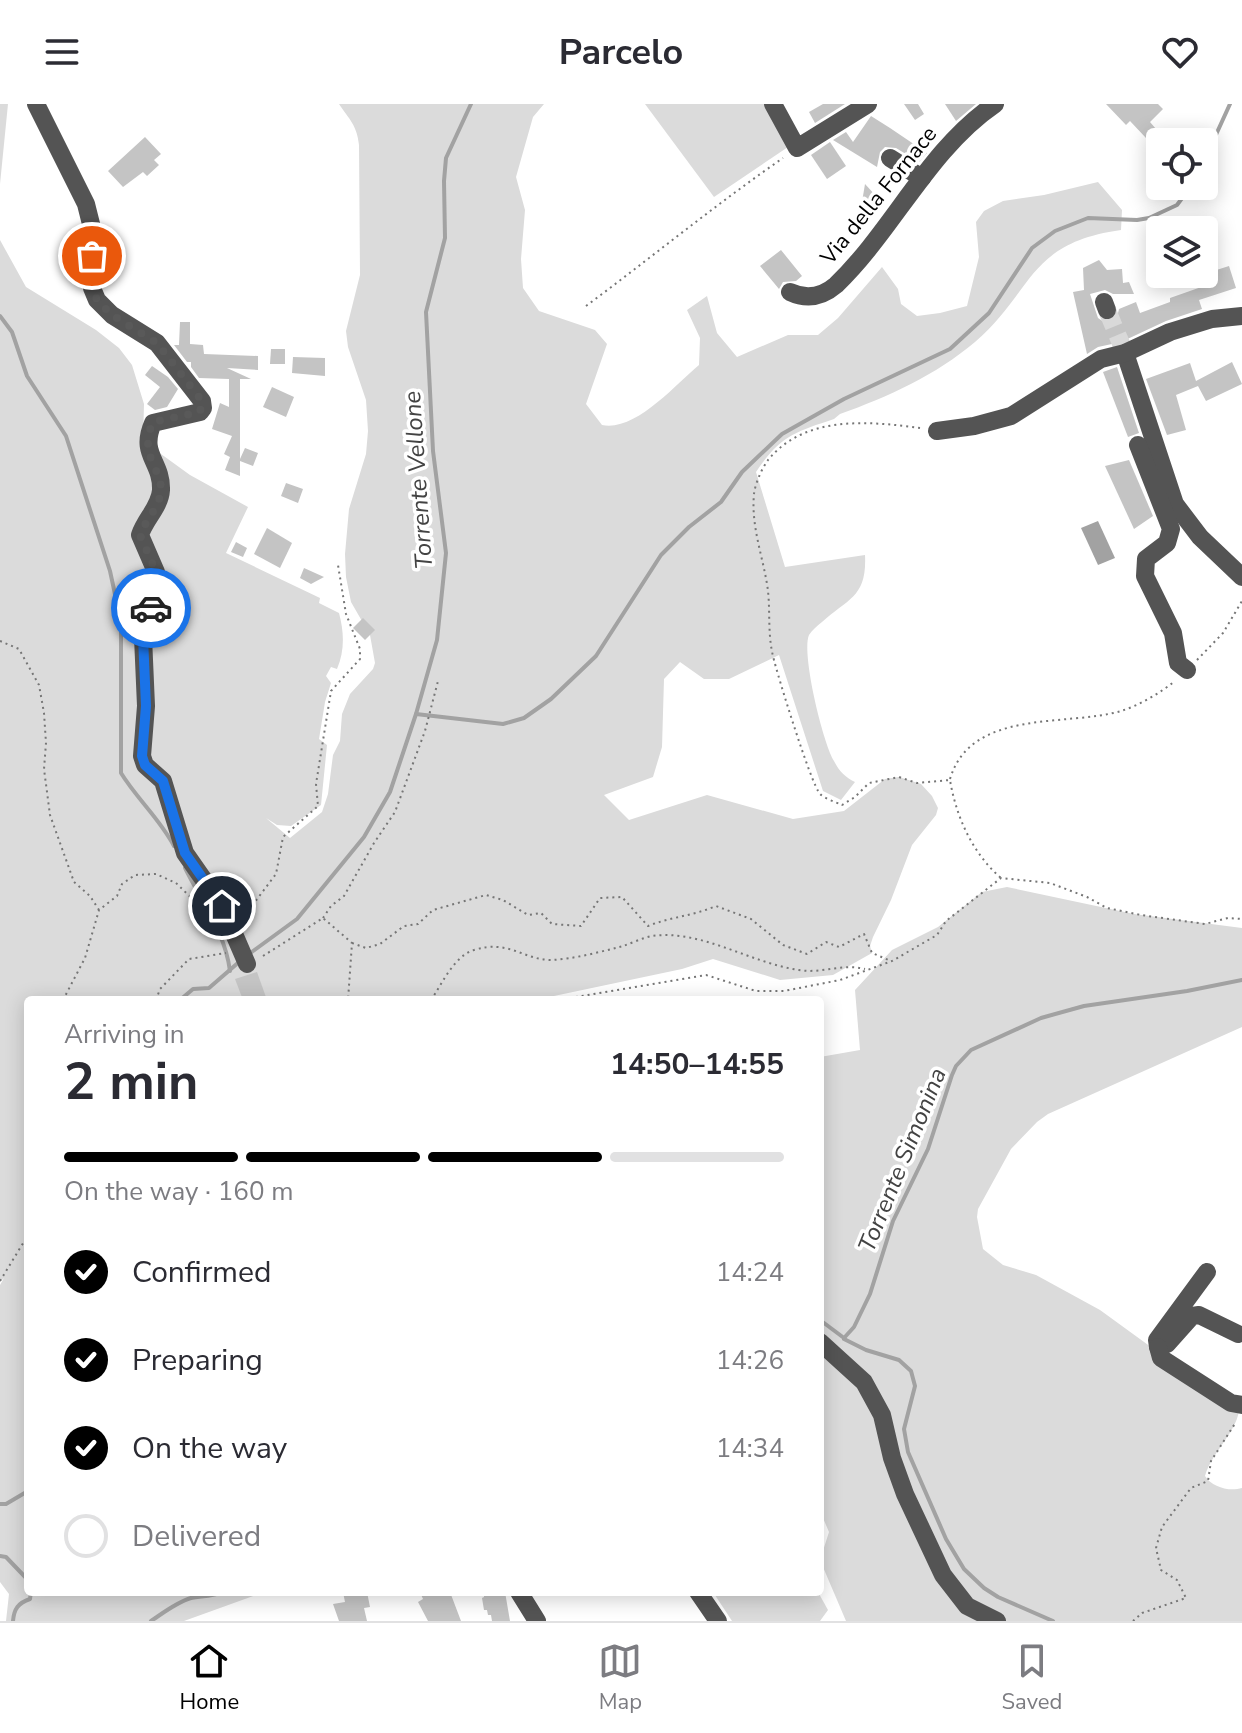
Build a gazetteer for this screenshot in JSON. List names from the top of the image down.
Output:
{
  "streets": {
    "street": ["Via della Fornace"]
  },
  "water": ["Torrente Vellone", "Torrente Simonina"],
  "page": {
    "header": "Parcelo",
    "heading": ["2 min", "Arriving in", "14:50–14:55"],
    "bar": "On the way · 160 m",
    "list": [
      ["Confirmed", "14:24"],
      ["Preparing", "14:26"],
      ["On the way", "14:34"],
      "Delivered"
    ],
    "tabs": ["Home", "Map", "Saved"]
  }
}
